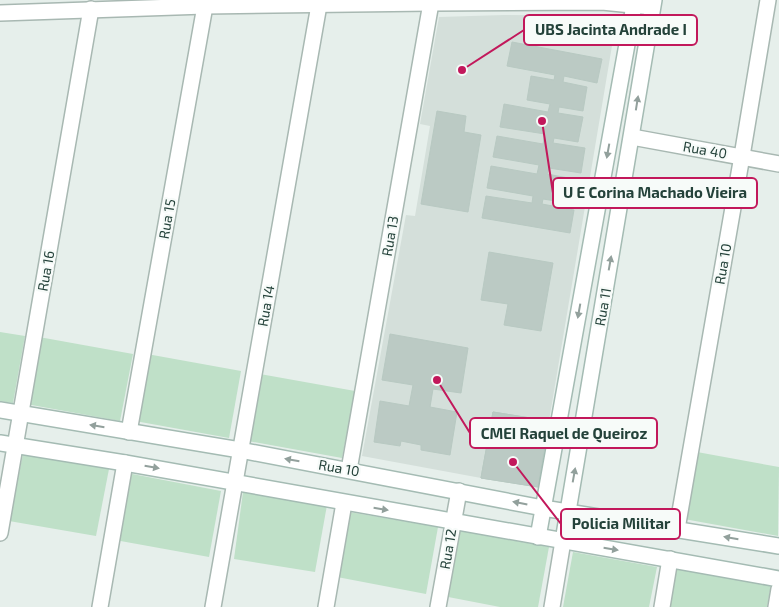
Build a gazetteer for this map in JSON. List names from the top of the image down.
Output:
{
  "streets": {
    "street": [
      "Rua 40",
      "Rua 15",
      "Rua 13",
      "Rua 10",
      "Rua 16",
      "Rua 14",
      "Rua 11",
      "Rua 12"
    ]
  },
  "crossings": [
    ["Rua 40", "Rua 10"],
    ["Rua 40", "Rua 11"],
    ["Rua 15", "Rua 10"],
    ["Rua 15", "Rua 11"],
    ["Rua 13", "Rua 10"],
    ["Rua 13", "Rua 11"],
    ["Rua 10", "Rua 16"],
    ["Rua 10", "Rua 14"],
    ["Rua 10", "Rua 11"],
    ["Rua 10", "Rua 12"],
    ["Rua 16", "Rua 11"],
    ["Rua 14", "Rua 11"]
  ],
  "places": [
    "UBS Jacinta Andrade I",
    "U E Corina Machado Vieira",
    "CMEI Raquel de Queiroz",
    "Policia Militar"
  ]
}
